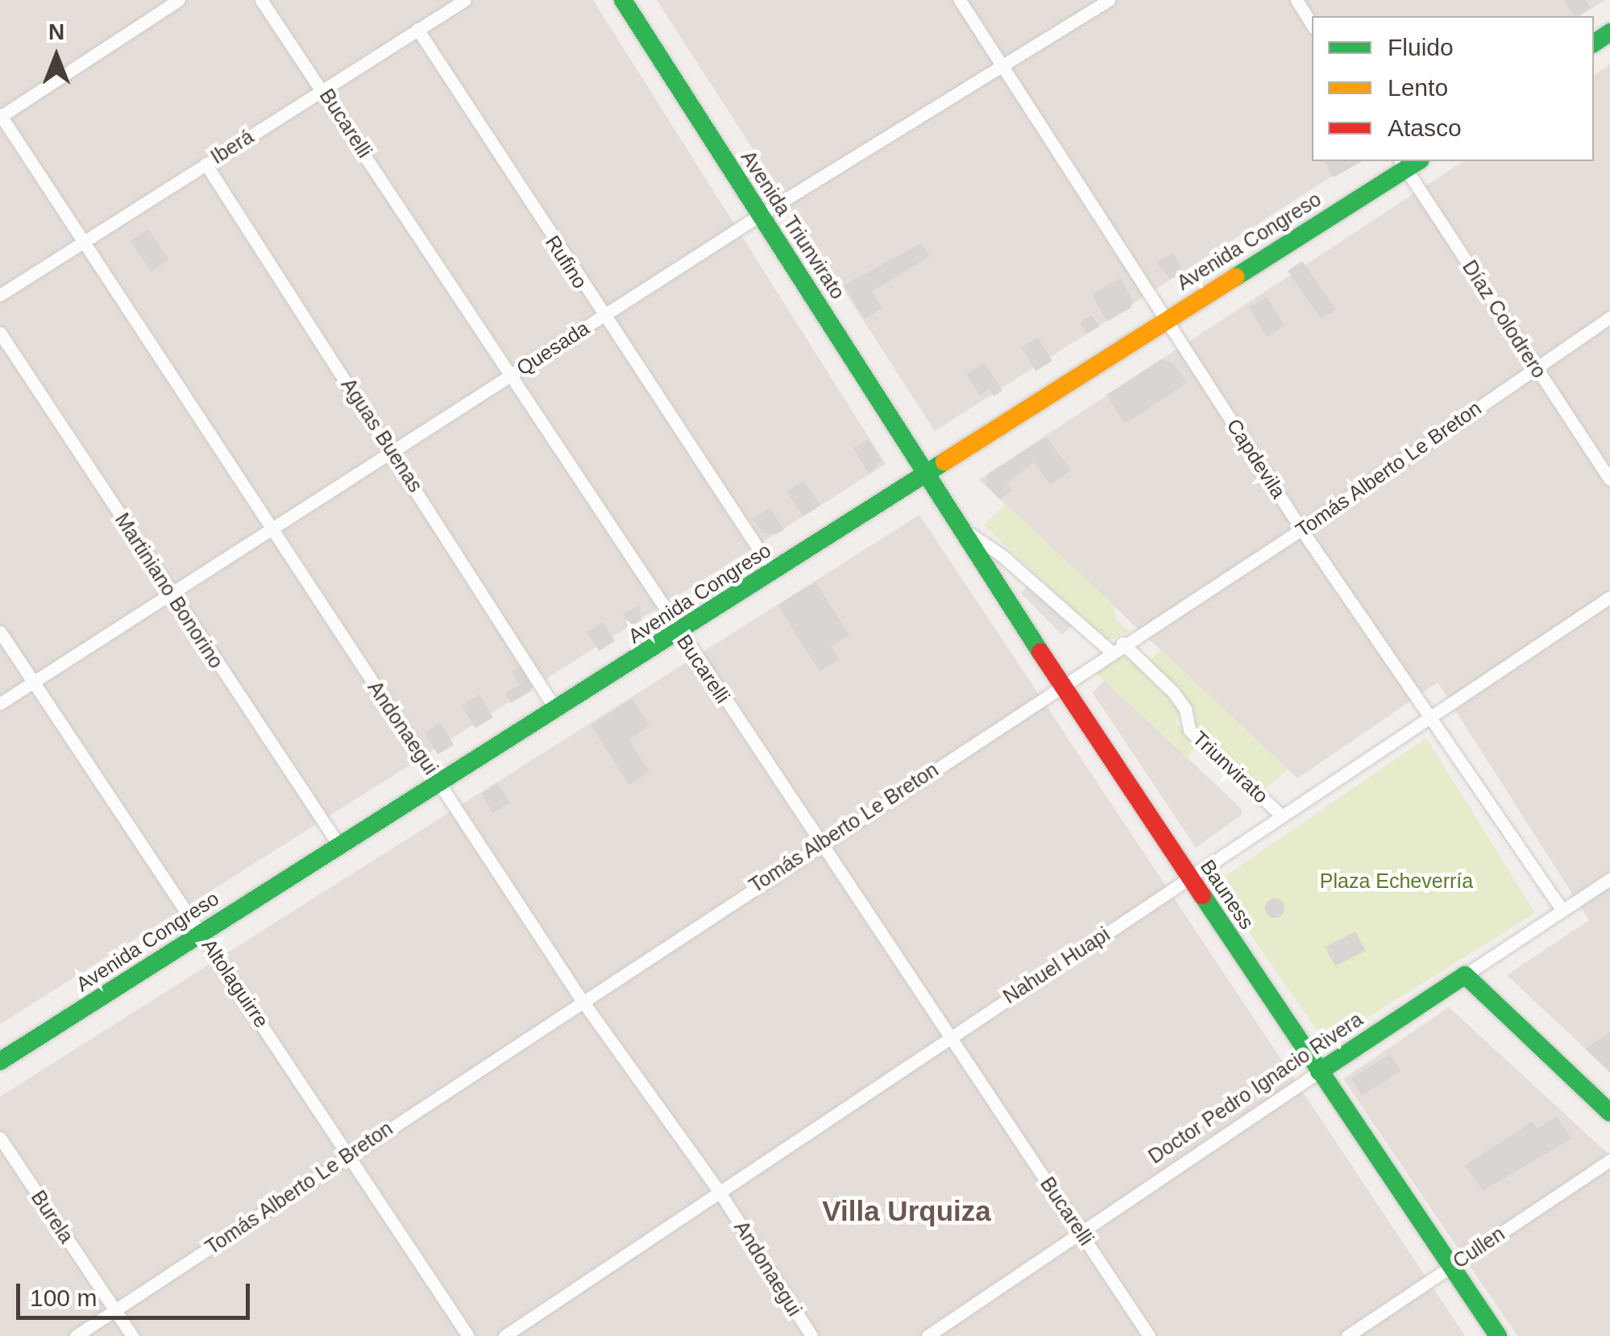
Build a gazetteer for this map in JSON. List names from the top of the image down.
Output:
{
  "streets": {
    "main road": [
      "Avenida Triunvirato",
      "Avenida Congreso",
      "Bauness",
      "Doctor Pedro Ignacio Rivera"
    ],
    "street": [
      "Bucarelli",
      "Iberá",
      "Rufino",
      "Díaz Colodrero",
      "Quesada",
      "Aguas Buenas",
      "Capdevila",
      "Tomás Alberto Le Breton",
      "Martiniano Bonorino",
      "Andonaegui",
      "Triunvirato",
      "Nahuel Huapi",
      "Altolaguirre",
      "Burela",
      "Cullen"
    ]
  },
  "crossings": [
    ["Bucarelli", "Iberá"],
    ["Bucarelli", "Avenida Congreso"],
    ["Bucarelli", "Quesada"],
    ["Bucarelli", "Tomás Alberto Le Breton"],
    ["Bucarelli", "Nahuel Huapi"],
    ["Bucarelli", "Doctor Pedro Ignacio Rivera"],
    ["Iberá", "Rufino"],
    ["Iberá", "Aguas Buenas"],
    ["Iberá", "Andonaegui"],
    ["Avenida Triunvirato", "Avenida Congreso"],
    ["Avenida Triunvirato", "Quesada"],
    ["Avenida Triunvirato", "Bauness"],
    ["Avenida Congreso", "Rufino"],
    ["Avenida Congreso", "Díaz Colodrero"],
    ["Avenida Congreso", "Aguas Buenas"],
    ["Avenida Congreso", "Capdevila"],
    ["Avenida Congreso", "Martiniano Bonorino"],
    ["Avenida Congreso", "Andonaegui"],
    ["Avenida Congreso", "Bauness"],
    ["Avenida Congreso", "Altolaguirre"],
    ["Rufino", "Quesada"],
    ["Díaz Colodrero", "Tomás Alberto Le Breton"],
    ["Quesada", "Aguas Buenas"],
    ["Quesada", "Capdevila"],
    ["Quesada", "Martiniano Bonorino"],
    ["Quesada", "Andonaegui"],
    ["Quesada", "Altolaguirre"],
    ["Capdevila", "Tomás Alberto Le Breton"],
    ["Capdevila", "Nahuel Huapi"],
    ["Capdevila", "Doctor Pedro Ignacio Rivera"],
    ["Tomás Alberto Le Breton", "Andonaegui"],
    ["Tomás Alberto Le Breton", "Triunvirato"],
    ["Tomás Alberto Le Breton", "Bauness"],
    ["Tomás Alberto Le Breton", "Altolaguirre"],
    ["Tomás Alberto Le Breton", "Burela"],
    ["Andonaegui", "Nahuel Huapi"],
    ["Triunvirato", "Nahuel Huapi"],
    ["Bauness", "Nahuel Huapi"],
    ["Bauness", "Doctor Pedro Ignacio Rivera"],
    ["Bauness", "Cullen"]
  ],
  "districts": ["Villa Urquiza"],
  "parks": ["Plaza Echeverría"],
  "legend": ["Fluido", "Lento", "Atasco"],
  "scale_bar": "100 m",
  "north": "top"
}
